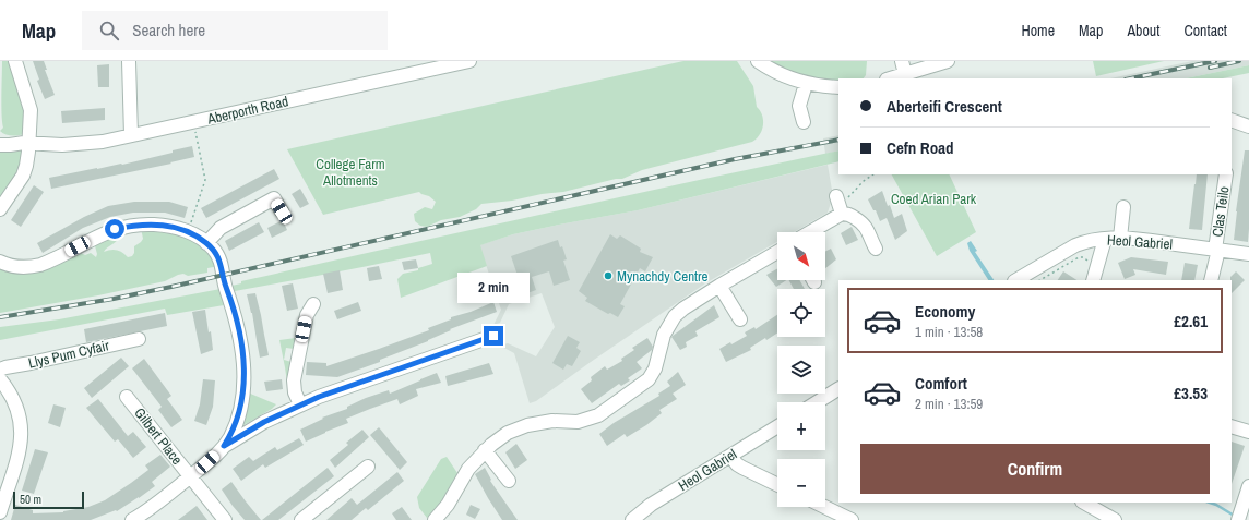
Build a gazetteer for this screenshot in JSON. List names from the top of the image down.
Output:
{
  "streets": {
    "street": [
      "Aberporth Road",
      "Clas Teilo",
      "Heol Gabriel",
      "Llys Pum Cyfair",
      "Gilbert Place"
    ]
  },
  "crossings": [
    ["Clas Teilo", "Heol Gabriel"]
  ],
  "parks": ["College Farm Allotments", "Coed Arian Park"],
  "places": ["Mynachdy Centre"],
  "scale_bar": "50 m",
  "north": "bottom right",
  "page": {
    "header": "Map",
    "search": "Search here",
    "nav": [
      "Home",
      "Map",
      "About",
      "Contact"
    ],
    "banner": ["Aberteifi Crescent", "Cefn Road"],
    "map_buttons": ["+", "−"],
    "bubble": "2 min",
    "list": [
      {
        "name": "Economy",
        "note": "1 min · 13:58",
        "value": "£2.61"
      },
      {
        "name": "Comfort",
        "note": "2 min · 13:59",
        "value": "£3.53"
      }
    ],
    "buttons": "Confirm",
    "scale": "50 m"
  }
}
